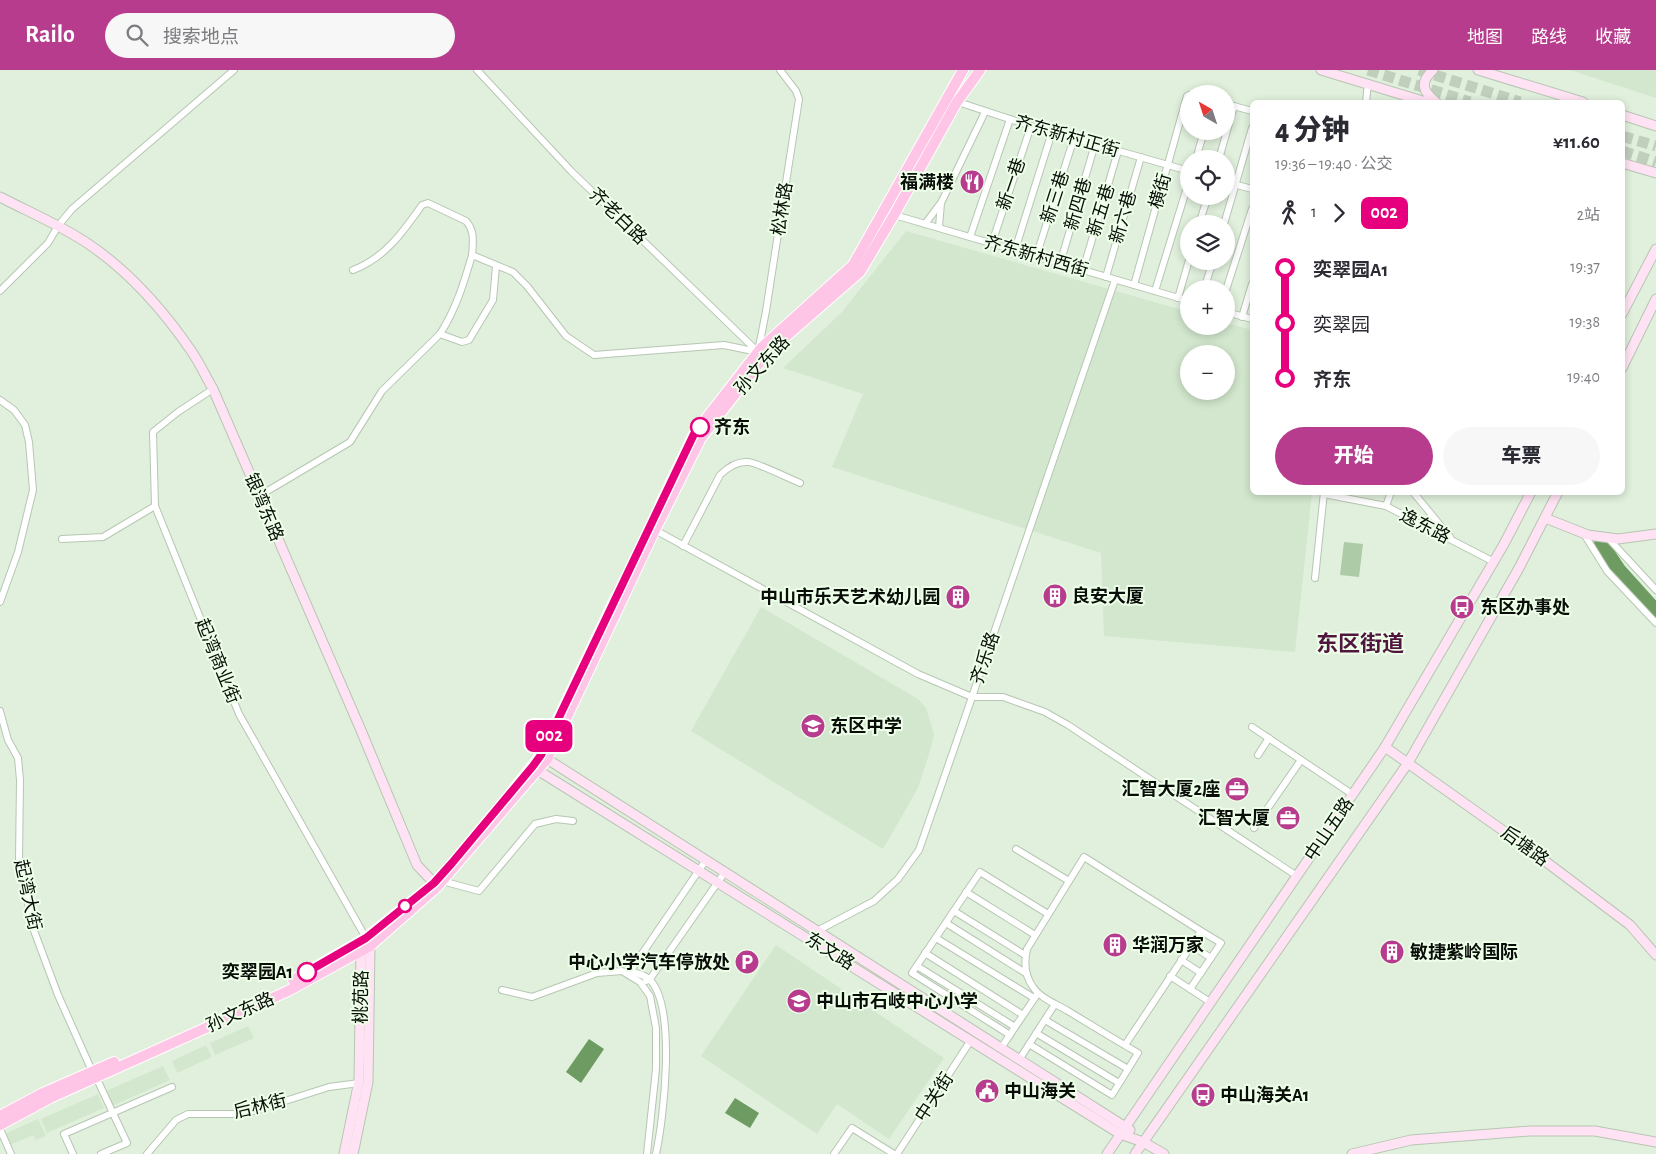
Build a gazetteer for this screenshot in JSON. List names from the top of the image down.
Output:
{
  "streets": {
    "main road": ["孙文东路"],
    "street": [
      "齐东新村正街",
      "新一巷",
      "横街",
      "新三巷",
      "新四巷",
      "松林路",
      "新五巷",
      "齐老白路",
      "新六巷",
      "齐东新村西街",
      "银湾东路",
      "逸东路",
      "齐乐路",
      "起湾商业街",
      "中山五路",
      "后塘路",
      "起湾大街",
      "东文路",
      "桃苑路",
      "中关街",
      "后林街"
    ]
  },
  "crossings": [
    ["齐东新村正街", "新一巷"],
    ["齐东新村正街", "横街"],
    ["齐东新村正街", "新三巷"],
    ["齐东新村正街", "新四巷"],
    ["齐东新村正街", "新五巷"],
    ["齐东新村正街", "新六巷"],
    ["齐东新村正街", "孙文东路"],
    ["新一巷", "齐东新村西街"],
    ["横街", "齐东新村西街"],
    ["新三巷", "齐东新村西街"],
    ["新四巷", "齐东新村西街"],
    ["松林路", "齐老白路"],
    ["松林路", "孙文东路"],
    ["新五巷", "齐东新村西街"],
    ["齐老白路", "孙文东路"],
    ["新六巷", "齐东新村西街"],
    ["齐东新村西街", "孙文东路"],
    ["齐东新村西街", "齐乐路"],
    ["孙文东路", "银湾东路"],
    ["孙文东路", "齐乐路"],
    ["孙文东路", "起湾商业街"],
    ["孙文东路", "起湾大街"],
    ["孙文东路", "东文路"],
    ["孙文东路", "桃苑路"],
    ["银湾东路", "起湾商业街"],
    ["逸东路", "中山五路"],
    ["起湾商业街", "桃苑路"],
    ["中山五路", "后塘路"],
    ["中山五路", "东文路"],
    ["东文路", "中关街"],
    ["桃苑路", "后林街"]
  ],
  "districts": ["东区街道"],
  "places": {
    "restaurant": ["福满楼"],
    "other": ["齐东", "奕翠园A1"],
    "building": [
      "良安大厦",
      "中山市乐天艺术幼儿园",
      "华润万家",
      "敏捷紫岭国际"
    ],
    "bus stop": ["东区办事处", "中山海关A1"],
    "school or university": ["东区中学", "中山市石岐中心小学"],
    "office": ["汇智大厦2座", "汇智大厦"],
    "parking": ["中心小学汽车停放处"],
    "public building": ["中山海关"]
  },
  "lines": ["bus line 002"],
  "north": "top left",
  "page": {
    "header": "Railo",
    "search": "搜索地点",
    "nav": ["地图", "路线", "收藏"],
    "on_map": "002",
    "map_buttons": ["+", "−"],
    "heading": ["4 分钟", "19:36 – 19:40 · 公交", "¥11.60"],
    "legs": ["1", "002", "2站"],
    "list": [
      {
        "name": "奕翠园A1",
        "value": "19:37"
      },
      {
        "name": "奕翠园",
        "value": "19:38"
      },
      {
        "name": "齐东",
        "value": "19:40"
      }
    ],
    "buttons": ["开始", "车票"]
  }
}
